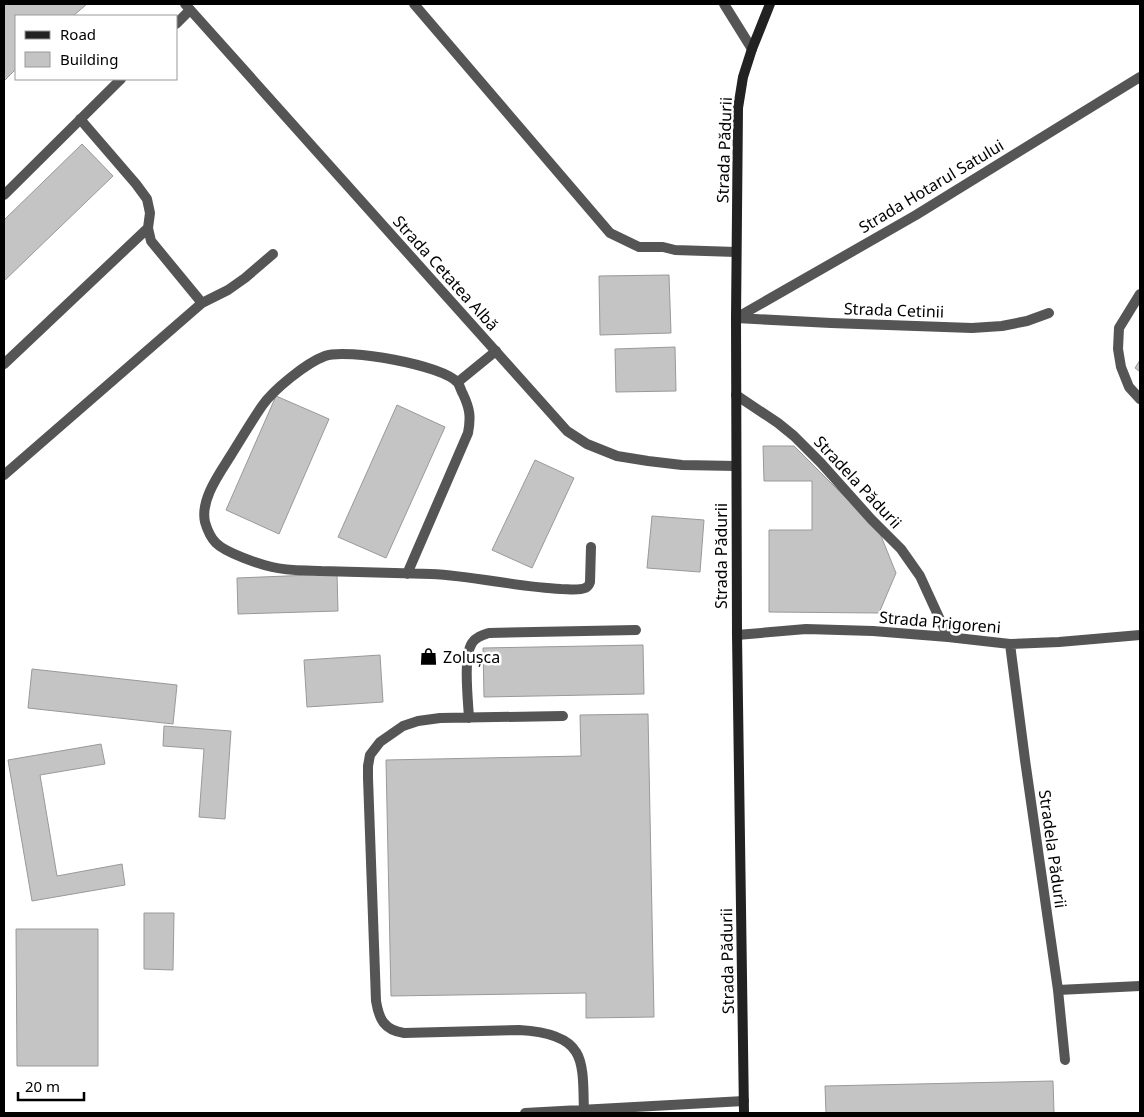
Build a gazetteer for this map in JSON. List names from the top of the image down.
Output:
{
  "streets": {
    "main road": ["Strada Pădurii"],
    "street": [
      "Strada Hotarul Satului",
      "Strada Cetatea Albă",
      "Strada Cetinii",
      "Stradela Pădurii",
      "Strada Prigoreni"
    ]
  },
  "crossings": [
    ["Strada Pădurii", "Strada Hotarul Satului"],
    ["Strada Pădurii", "Strada Cetatea Albă"],
    ["Strada Pădurii", "Strada Cetinii"],
    ["Strada Pădurii", "Stradela Pădurii"],
    ["Strada Pădurii", "Strada Prigoreni"],
    ["Strada Hotarul Satului", "Strada Cetinii"],
    ["Stradela Pădurii", "Strada Prigoreni"]
  ],
  "places": {
    "shop": ["Zolușca"]
  },
  "legend": ["Road", "Building"],
  "scale_bar": "20 m"
}
